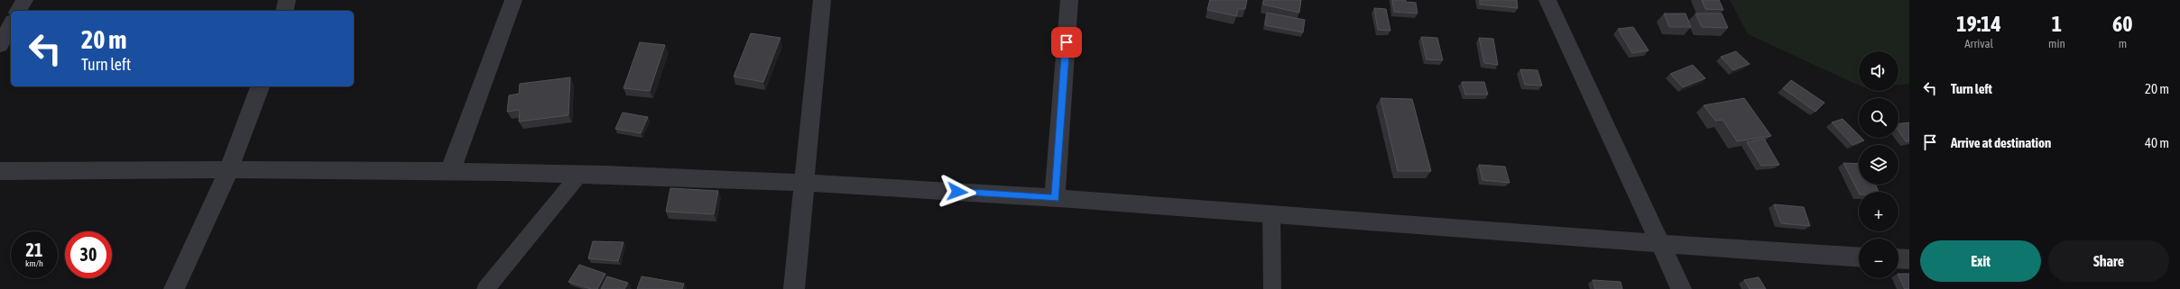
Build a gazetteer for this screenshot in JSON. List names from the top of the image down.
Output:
{
  "page": {
    "eta": [
      "19:14",
      "Arrival",
      "1",
      "min",
      "60",
      "m"
    ],
    "turn": ["20 m", "Turn left"],
    "map_buttons": ["+", "−"],
    "list": [
      {
        "name": "Turn left",
        "value": "20 m"
      },
      {
        "name": "Arrive at destination",
        "value": "40 m"
      }
    ],
    "speed": "21 km/h",
    "limit": "30",
    "buttons": ["Exit", "Share"]
  }
}
